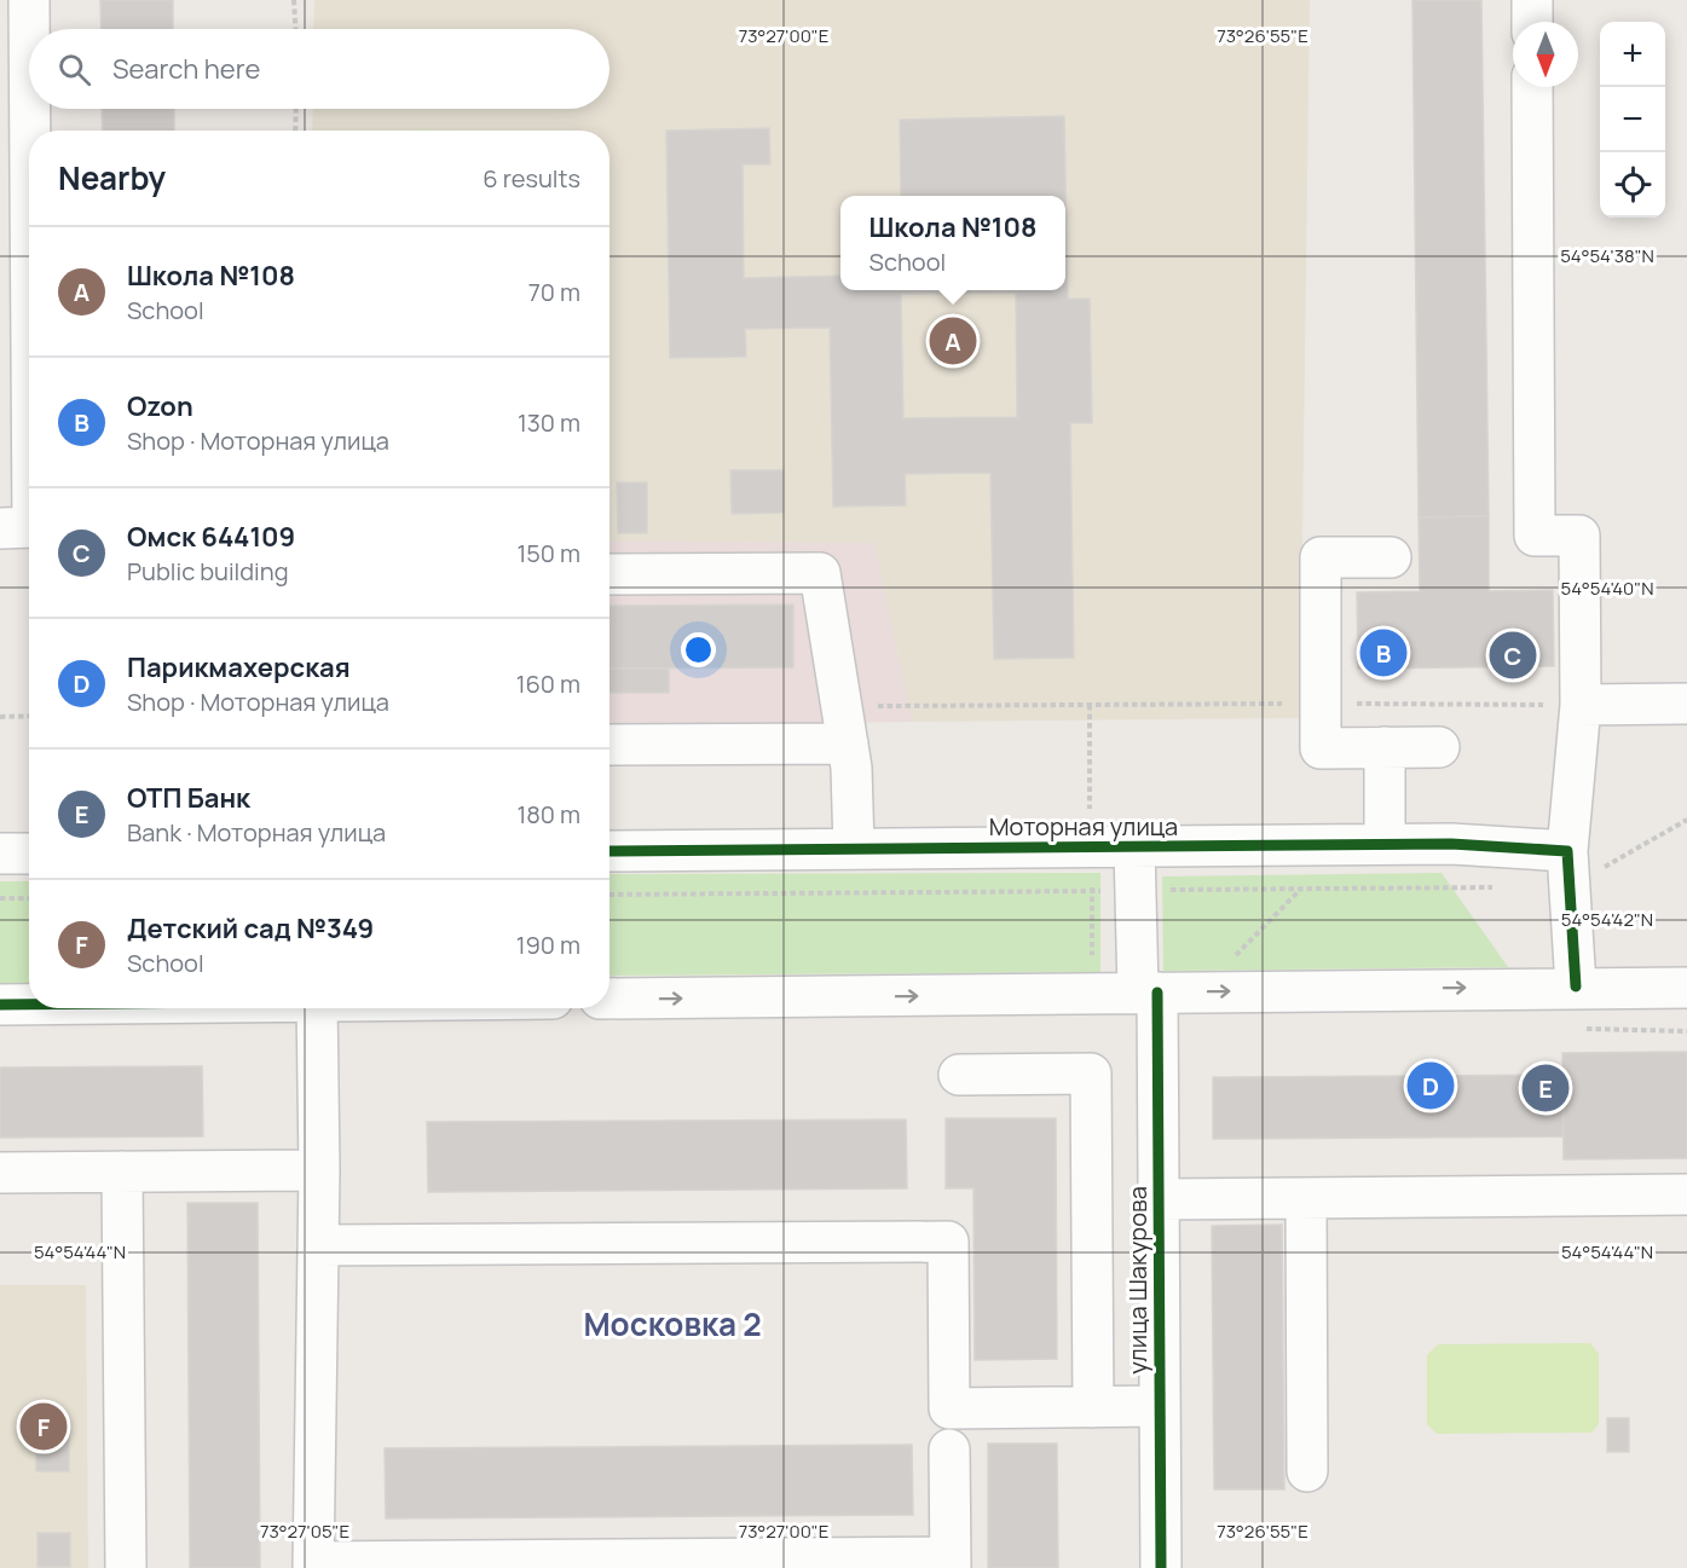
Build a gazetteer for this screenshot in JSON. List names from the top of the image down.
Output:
{
  "streets": {
    "street": ["Моторная улица", "улица Шакурова"]
  },
  "crossings": [
    ["Моторная улица", "улица Шакурова"]
  ],
  "districts": ["Московка 2"],
  "north": "bottom",
  "page": {
    "map_buttons": ["+", "−"],
    "search": "Search here",
    "heading": ["Nearby", "6 results"],
    "popup": ["Школа №108", "School"],
    "list": [
      {
        "mark": "A",
        "name": "Школа №108",
        "note": "School",
        "value": "70 m"
      },
      {
        "mark": "B",
        "name": "Ozon",
        "note": "Shop · Моторная улица",
        "value": "130 m"
      },
      {
        "mark": "C",
        "name": "Омск 644109",
        "note": "Public building",
        "value": "150 m"
      },
      {
        "mark": "D",
        "name": "Парикмахерская",
        "note": "Shop · Моторная улица",
        "value": "160 m"
      },
      {
        "mark": "E",
        "name": "ОТП Банк",
        "note": "Bank · Моторная улица",
        "value": "180 m"
      },
      {
        "mark": "F",
        "name": "Детский сад №349",
        "note": "School",
        "value": "190 m"
      }
    ],
    "pins": [
      "A",
      "B",
      "C",
      "D",
      "E",
      "F"
    ]
  },
  "coordinates": [
    "73°27'00\"E",
    "73°26'55\"E",
    "54°54'38\"N",
    "54°54'40\"N",
    "54°54'42\"N",
    "54°54'44\"N",
    "73°27'05\"E"
  ]
}
